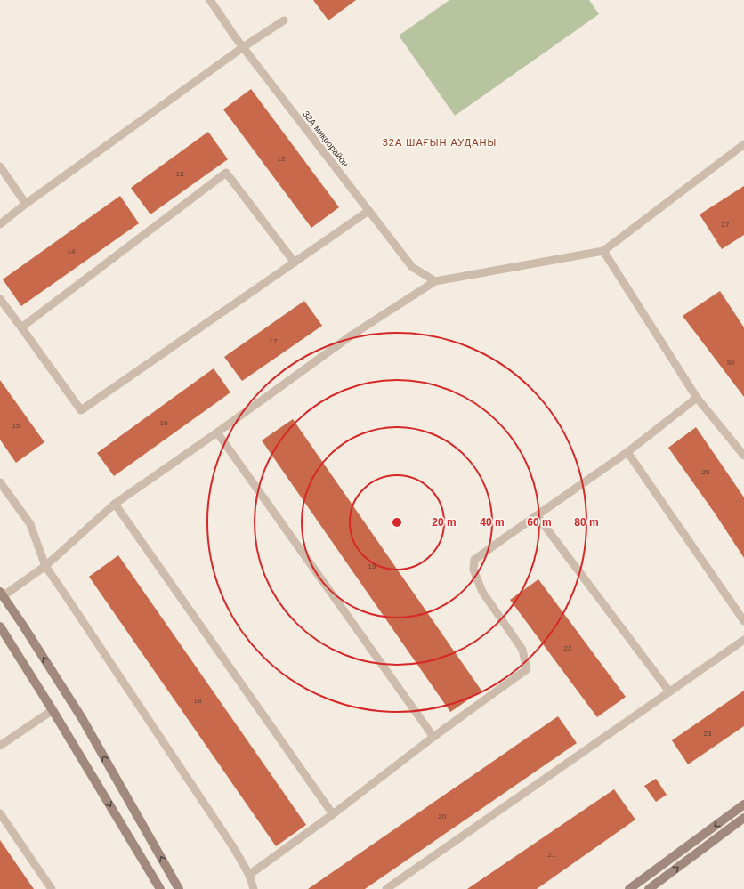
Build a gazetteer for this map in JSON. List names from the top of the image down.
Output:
{
  "streets": {
    "lane": ["32А микрорайон"]
  },
  "districts": ["32А ШАҒЫН АУДАНЫ"],
  "house_numbers": [
    "12",
    "13",
    "27",
    "14",
    "17",
    "30",
    "16",
    "15",
    "25",
    "19",
    "22",
    "18",
    "23",
    "20",
    "21"
  ],
  "rings": [
    "20 m",
    "40 m",
    "60 m",
    "80 m"
  ]
}
